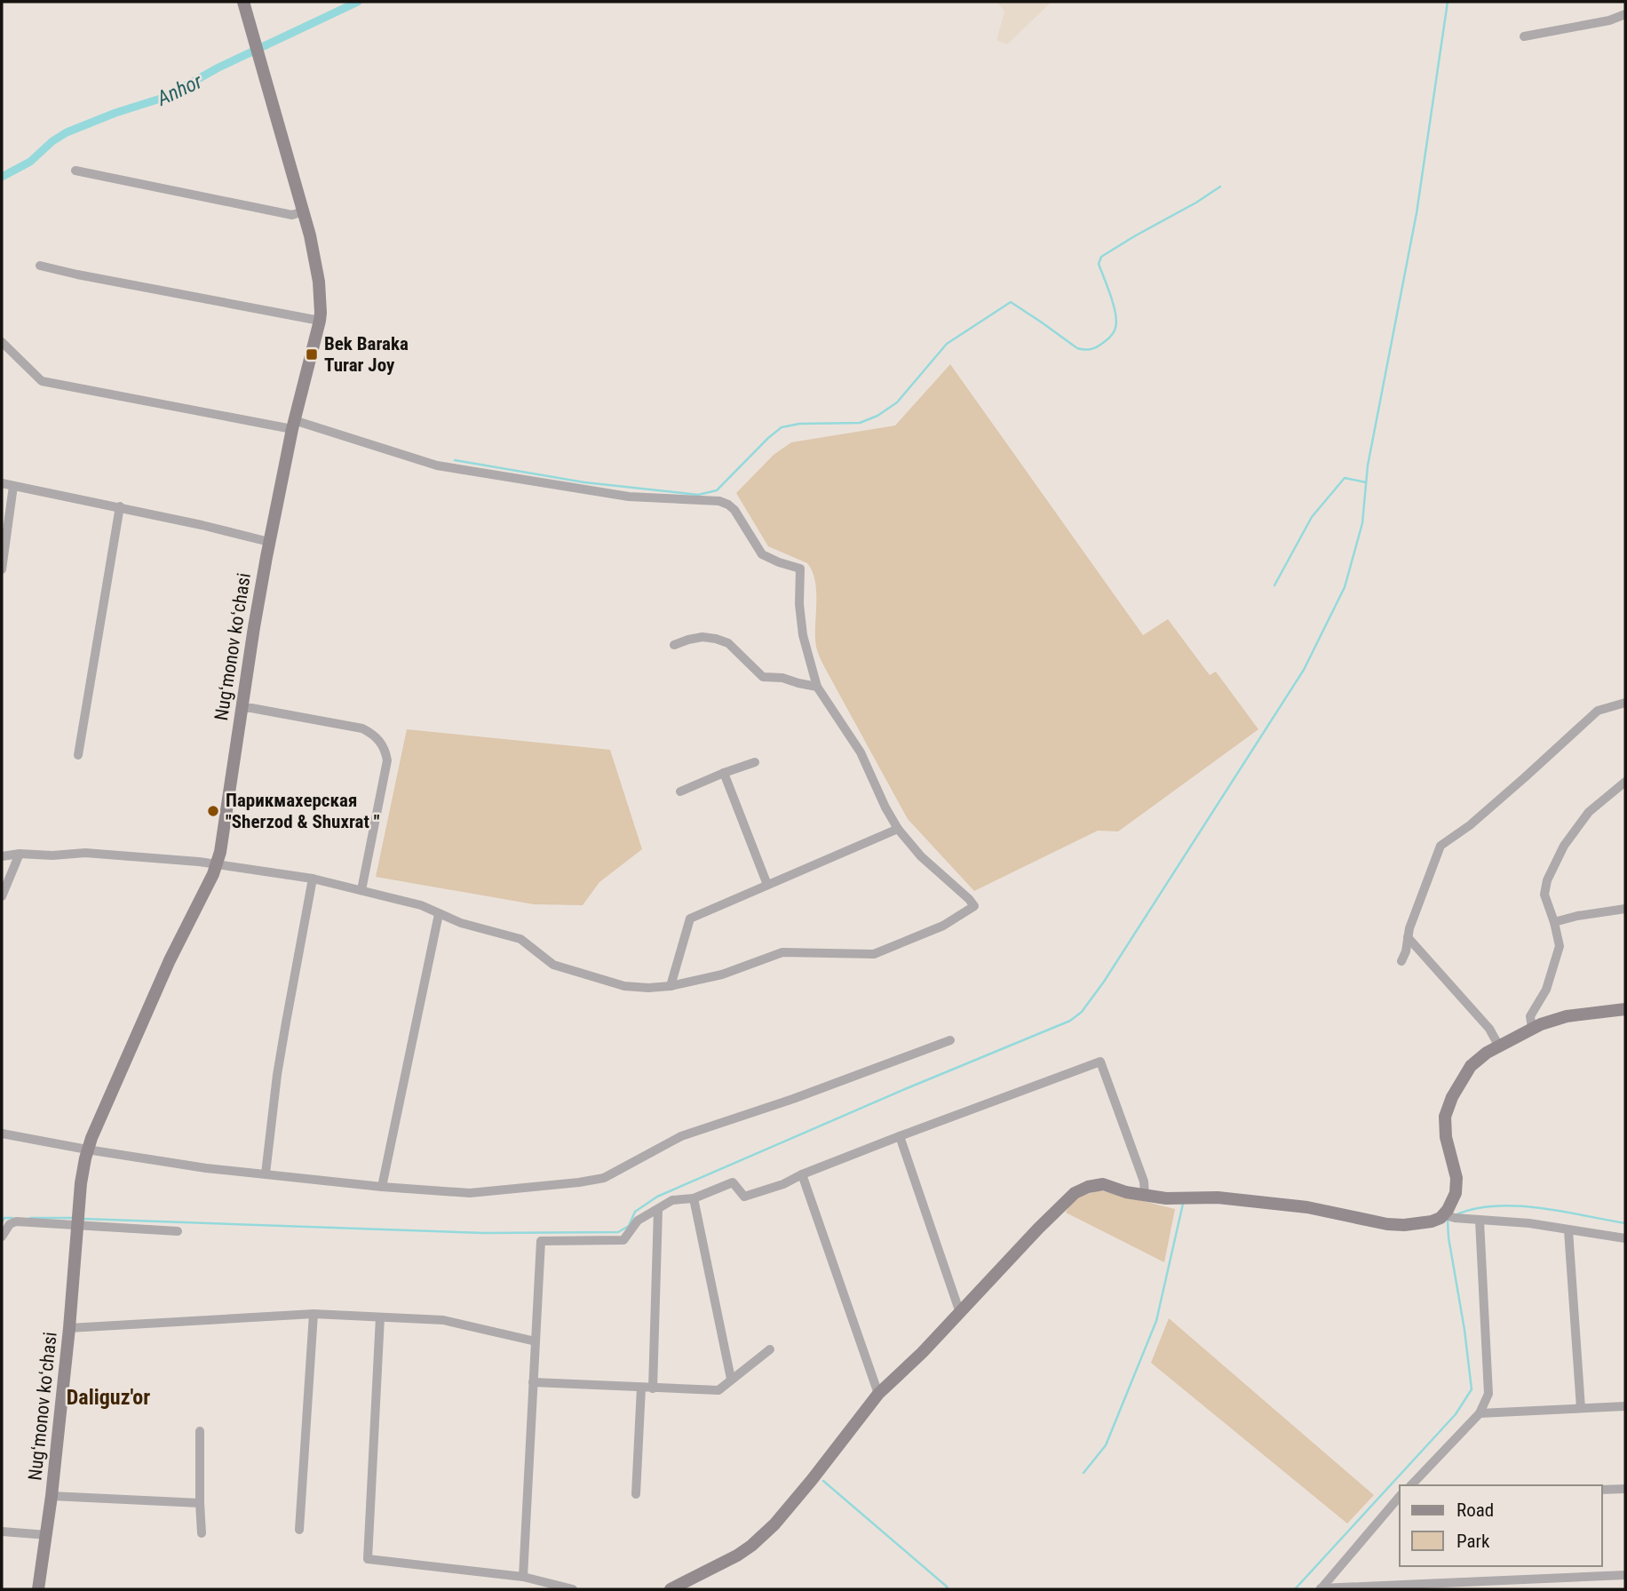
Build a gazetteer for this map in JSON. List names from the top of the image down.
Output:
{
  "streets": {
    "main road": ["Nugʻmonov koʻchasi"]
  },
  "districts": ["Daliguz'or"],
  "water": ["Anhor"],
  "places": {
    "transit": ["Bek Baraka Turar Joy"],
    "other": ["Парикмахерская \"Sherzod & Shuxrat \""]
  },
  "legend": ["Road", "Park"]
}
